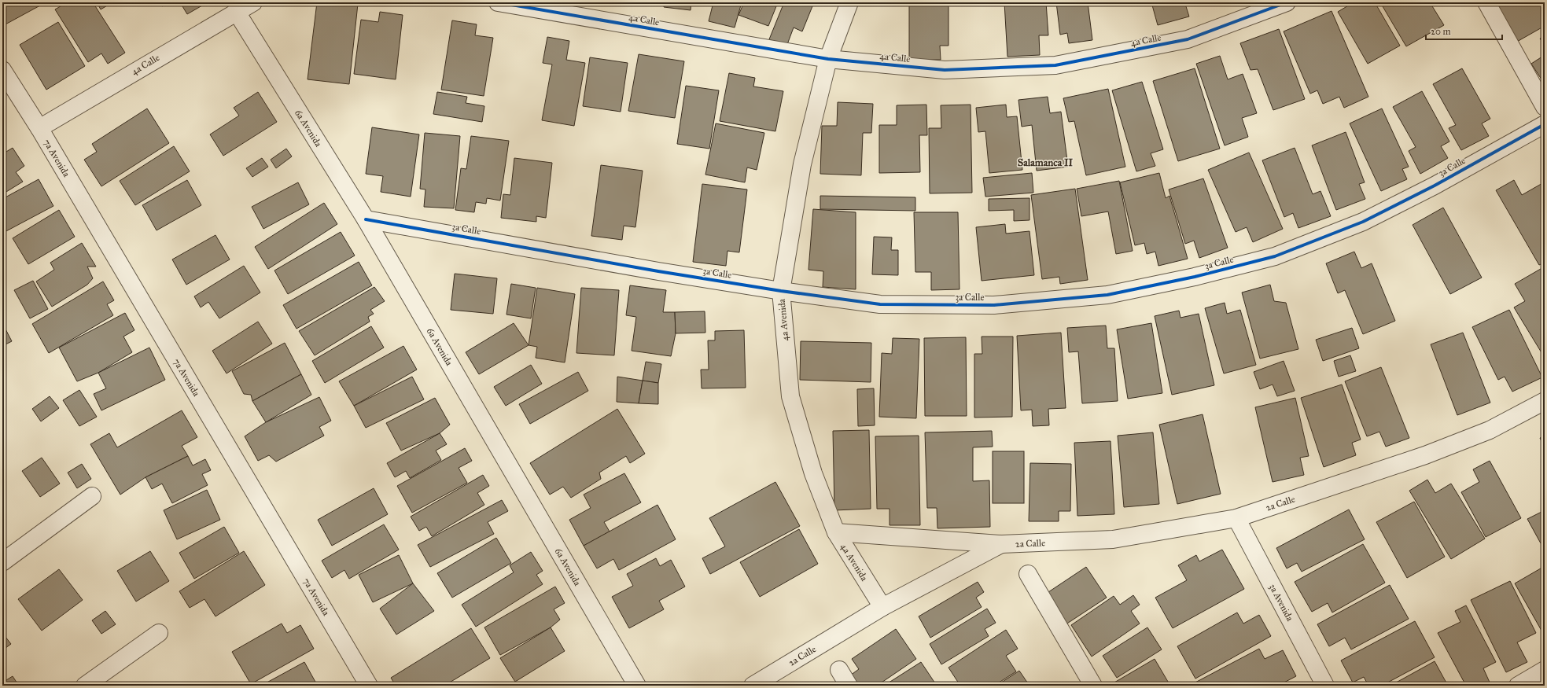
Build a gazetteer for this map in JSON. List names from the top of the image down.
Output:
{
  "streets": {
    "street": [
      "4a Calle",
      "6a Avenida",
      "7a Avenida",
      "3a Calle",
      "4a Avenida",
      "2a Calle",
      "3a Avenida"
    ]
  },
  "crossings": [
    ["4a Calle", "6a Avenida"],
    ["4a Calle", "7a Avenida"],
    ["4a Calle", "4a Avenida"],
    ["6a Avenida", "3a Calle"],
    ["3a Calle", "4a Avenida"],
    ["4a Avenida", "2a Calle"],
    ["2a Calle", "3a Avenida"]
  ],
  "districts": ["Salamanca II"],
  "scale_bar": "20 m"
}
